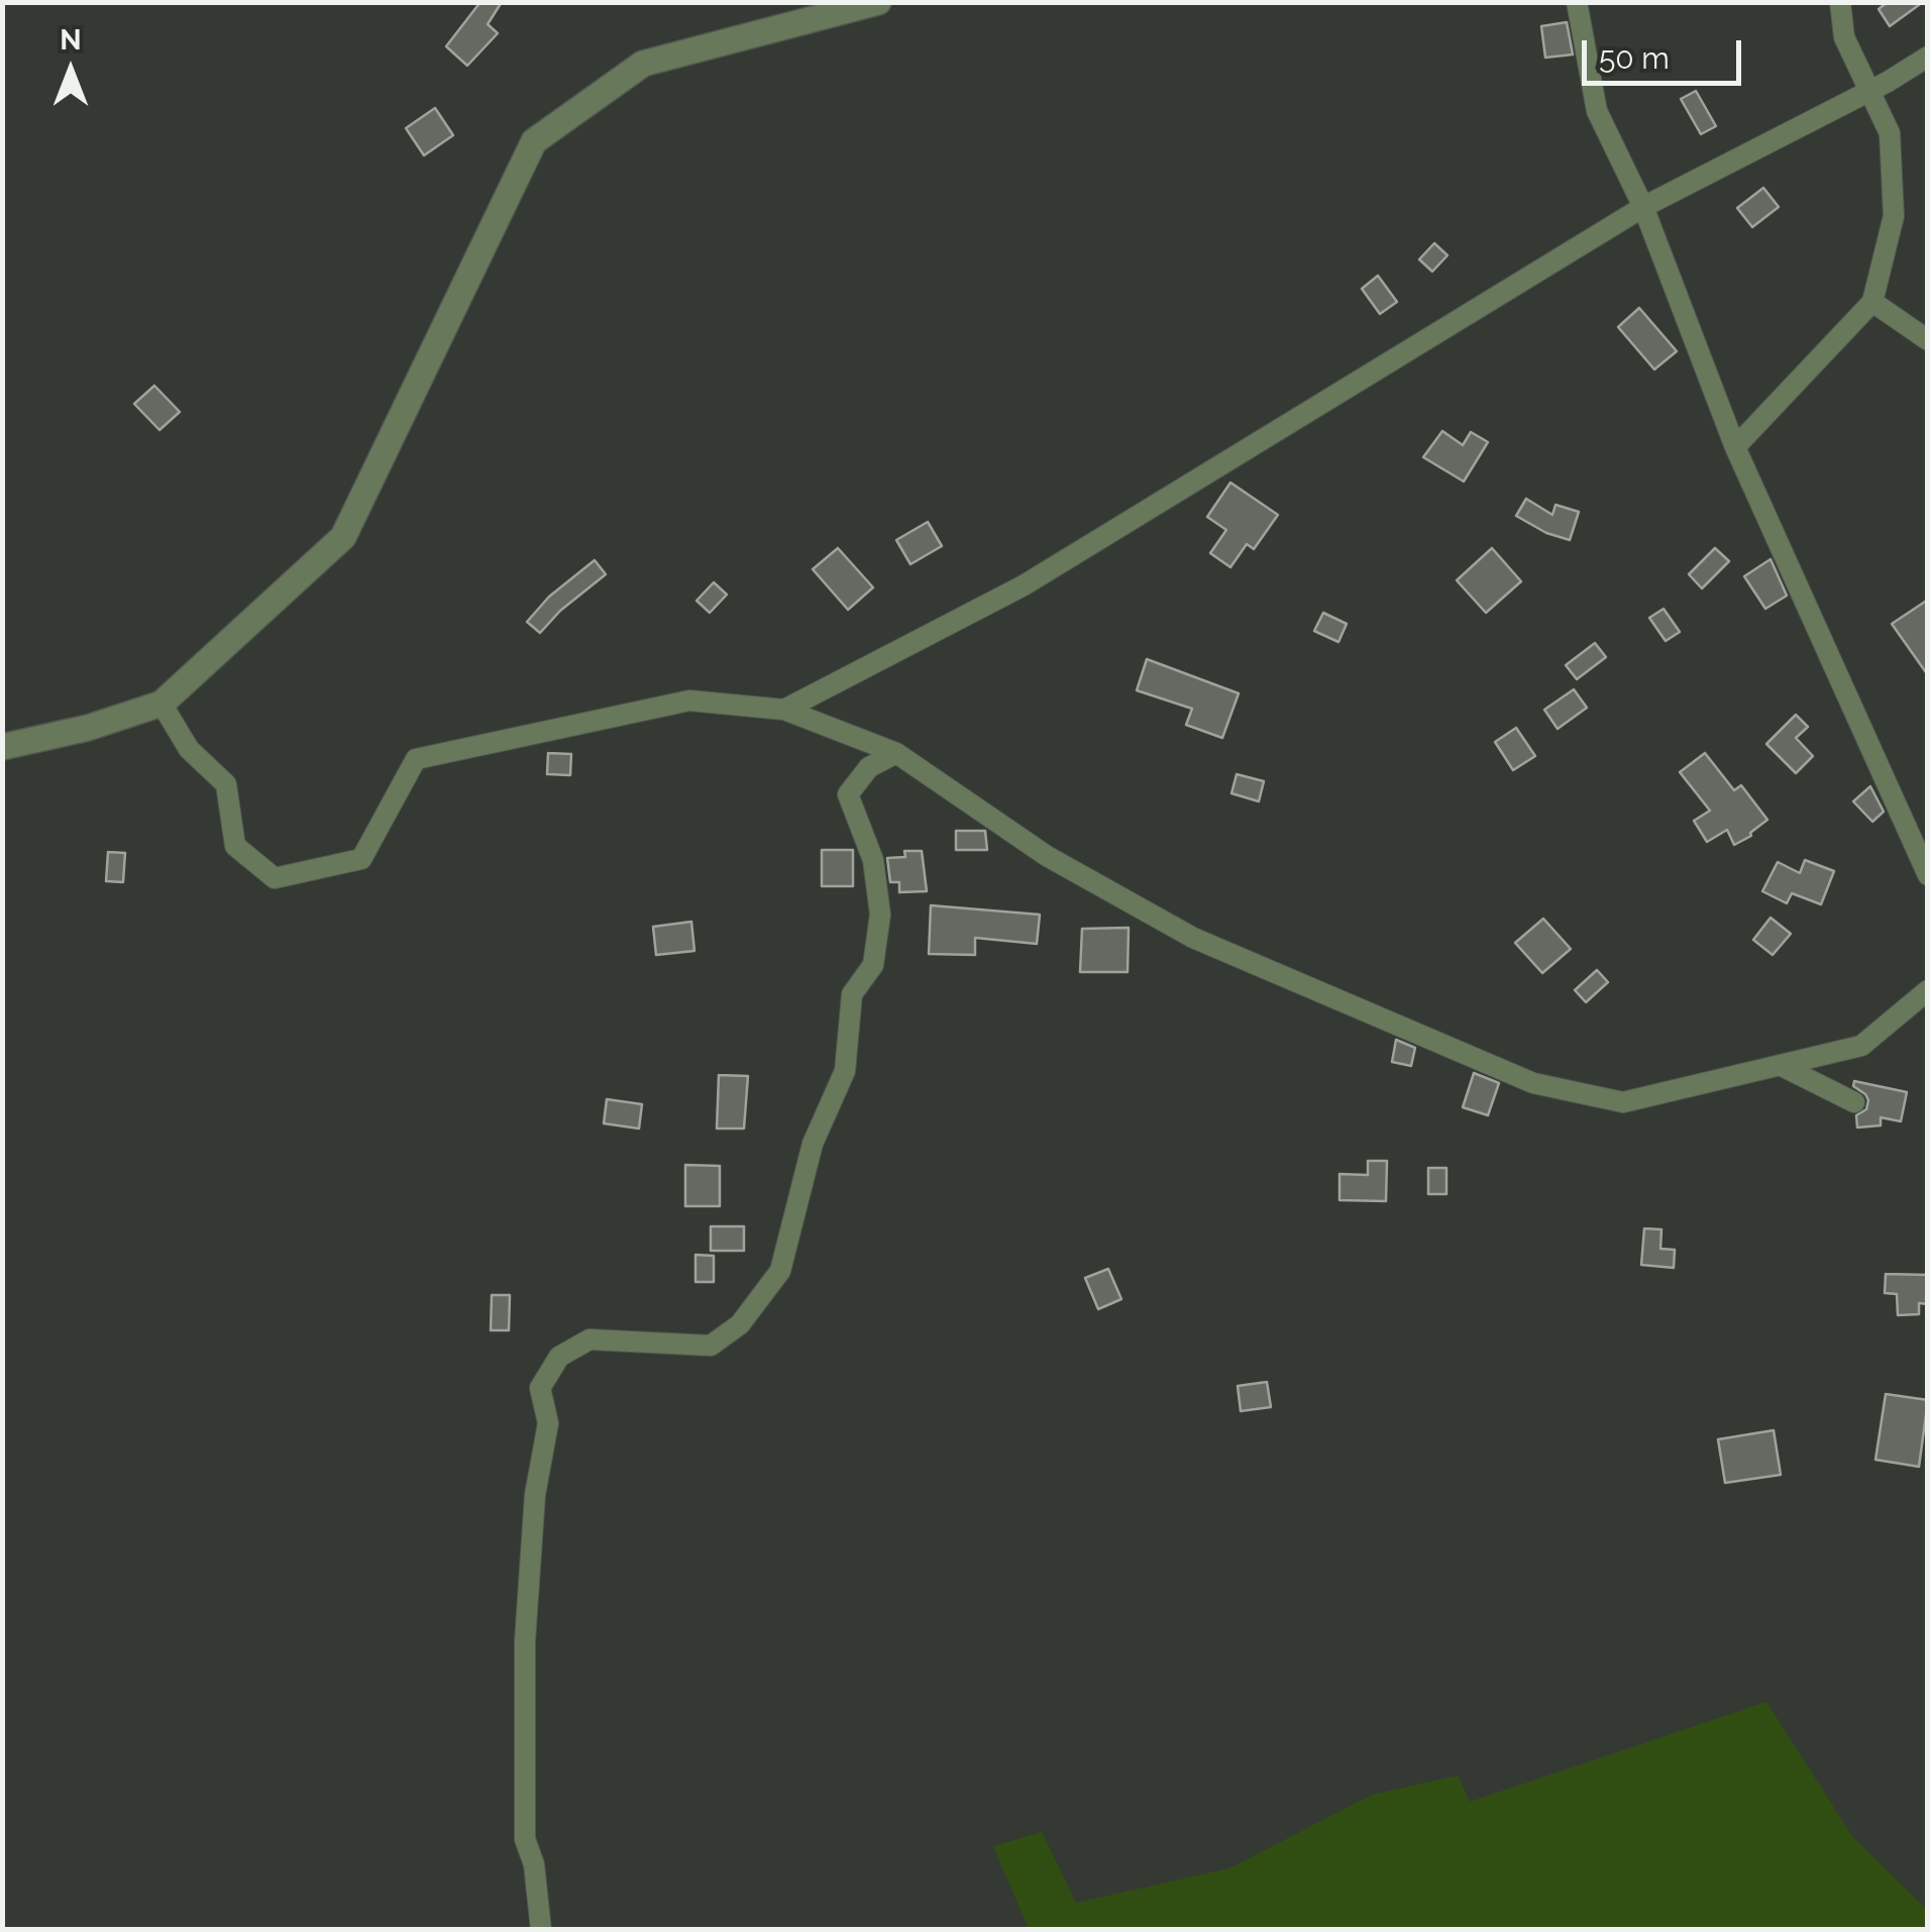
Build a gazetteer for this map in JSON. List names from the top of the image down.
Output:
{
  "scale_bar": "50 m",
  "north": "top"
}
